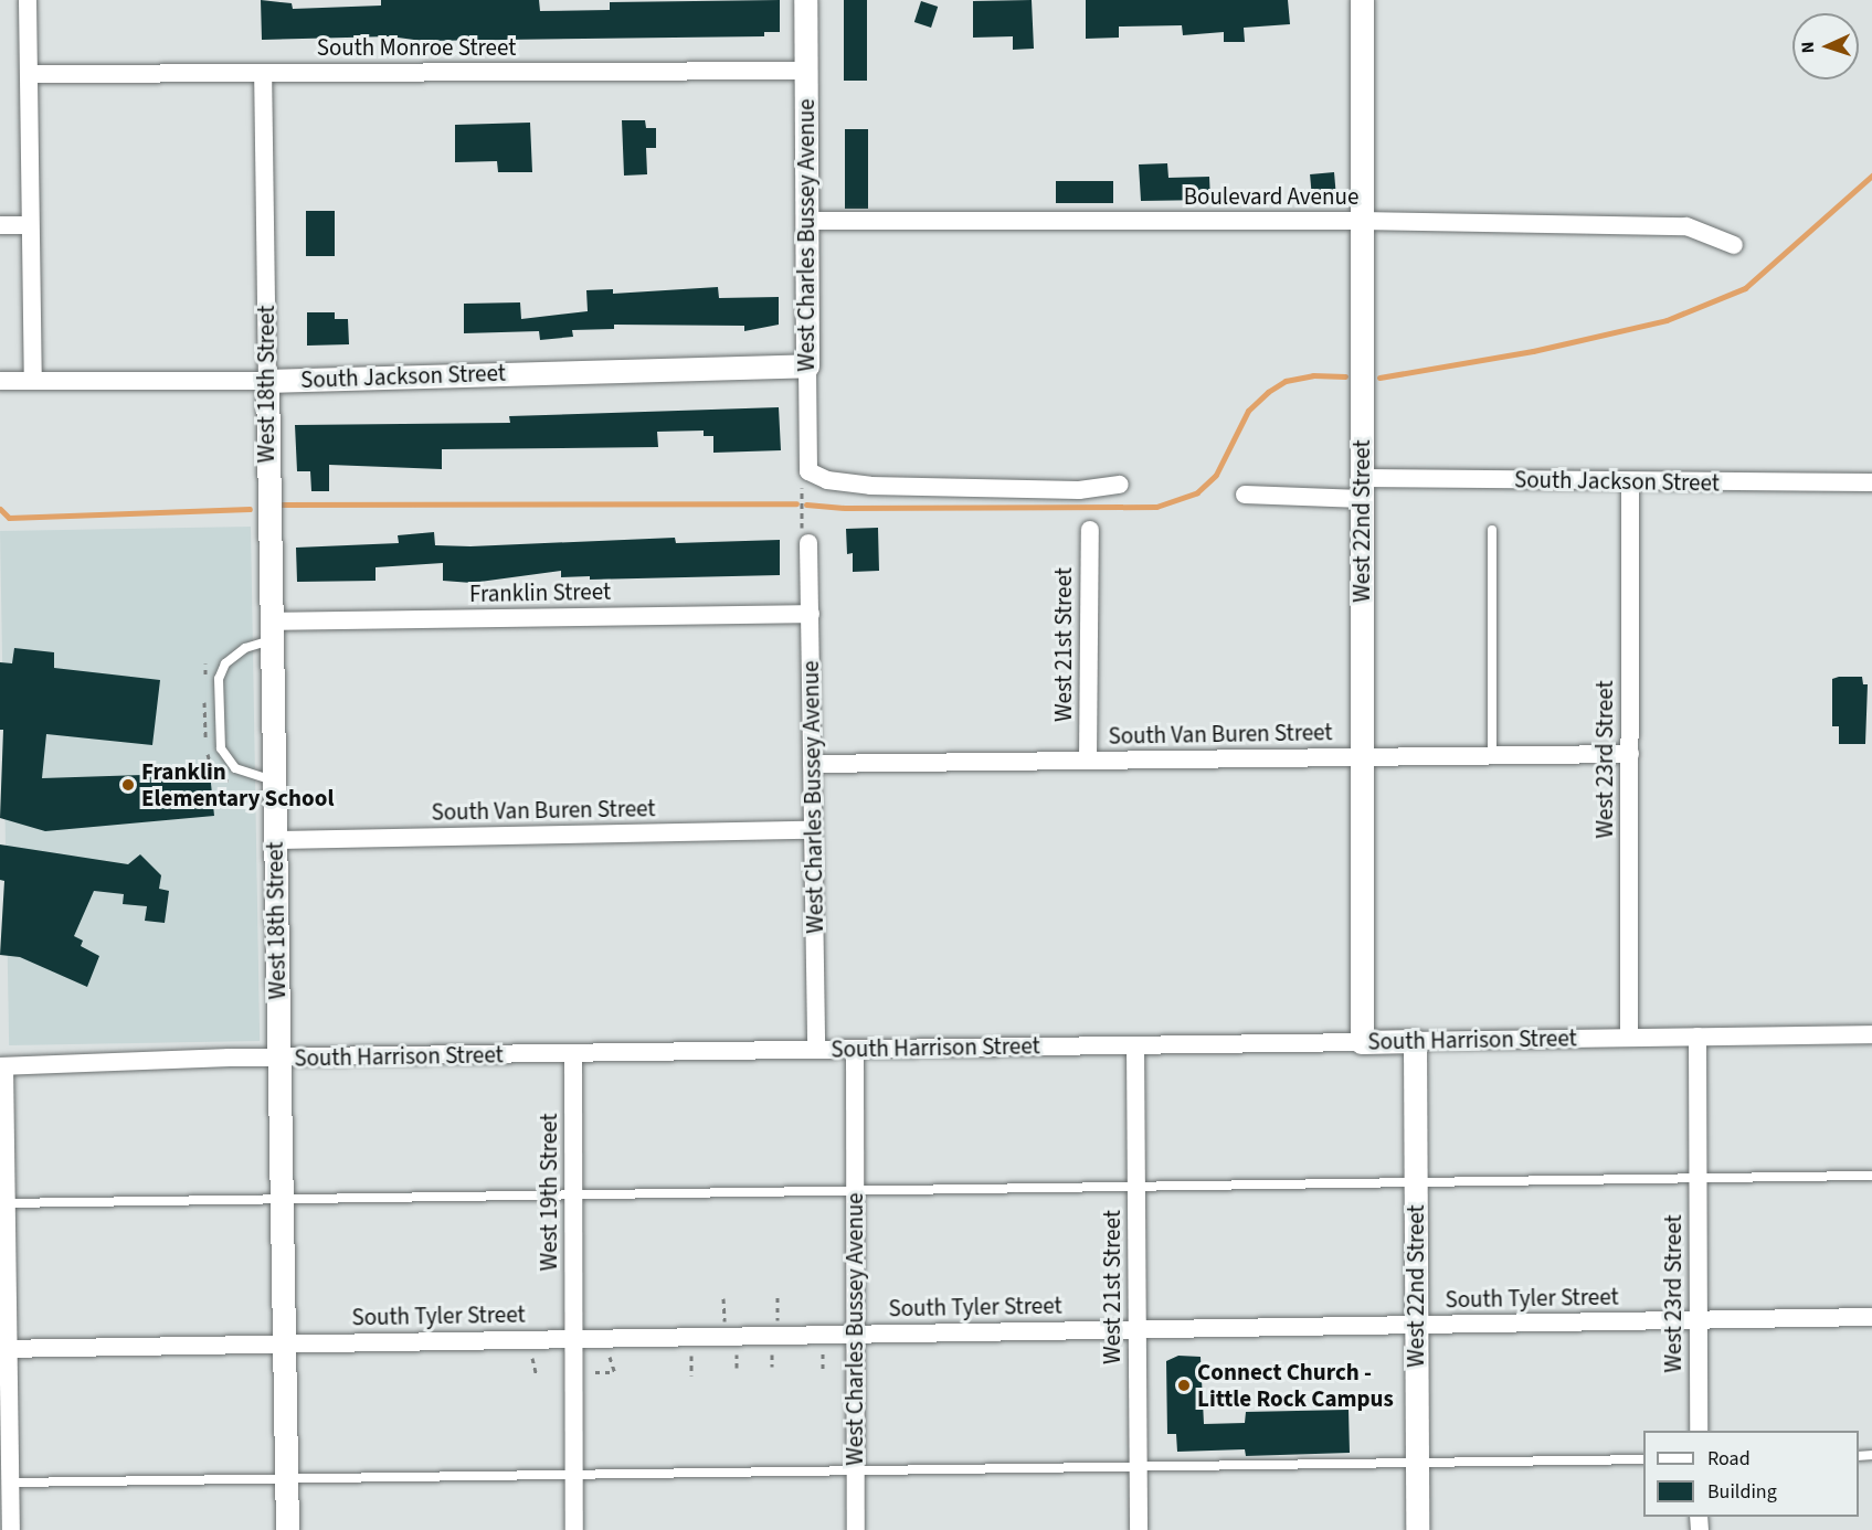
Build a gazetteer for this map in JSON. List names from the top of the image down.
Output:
{
  "streets": {
    "street": [
      "South Monroe Street",
      "Boulevard Avenue",
      "West Charles Bussey Avenue",
      "South Jackson Street",
      "West 18th Street",
      "West 22nd Street",
      "Franklin Street",
      "West 21st Street",
      "South Van Buren Street",
      "West 23rd Street",
      "South Harrison Street",
      "West 19th Street",
      "South Tyler Street"
    ]
  },
  "crossings": [
    ["South Monroe Street", "West Charles Bussey Avenue"],
    ["South Monroe Street", "West 18th Street"],
    ["Boulevard Avenue", "West Charles Bussey Avenue"],
    ["Boulevard Avenue", "West 22nd Street"],
    ["West Charles Bussey Avenue", "South Jackson Street"],
    ["West Charles Bussey Avenue", "Franklin Street"],
    ["West Charles Bussey Avenue", "South Van Buren Street"],
    ["West Charles Bussey Avenue", "South Harrison Street"],
    ["West Charles Bussey Avenue", "South Tyler Street"],
    ["South Jackson Street", "West 18th Street"],
    ["South Jackson Street", "West 22nd Street"],
    ["South Jackson Street", "West 23rd Street"],
    ["West 18th Street", "Franklin Street"],
    ["West 18th Street", "South Van Buren Street"],
    ["West 18th Street", "South Harrison Street"],
    ["West 18th Street", "South Tyler Street"],
    ["West 22nd Street", "South Van Buren Street"],
    ["West 22nd Street", "South Harrison Street"],
    ["West 22nd Street", "South Tyler Street"],
    ["West 21st Street", "South Van Buren Street"],
    ["West 21st Street", "South Harrison Street"],
    ["West 21st Street", "South Tyler Street"],
    ["South Van Buren Street", "West 23rd Street"],
    ["West 23rd Street", "South Harrison Street"],
    ["West 23rd Street", "South Tyler Street"],
    ["South Harrison Street", "West 19th Street"],
    ["West 19th Street", "South Tyler Street"]
  ],
  "places": ["Franklin Elementary School", "Connect Church - Little Rock Campus"],
  "legend": ["Road", "Building"],
  "north": "left"
}
